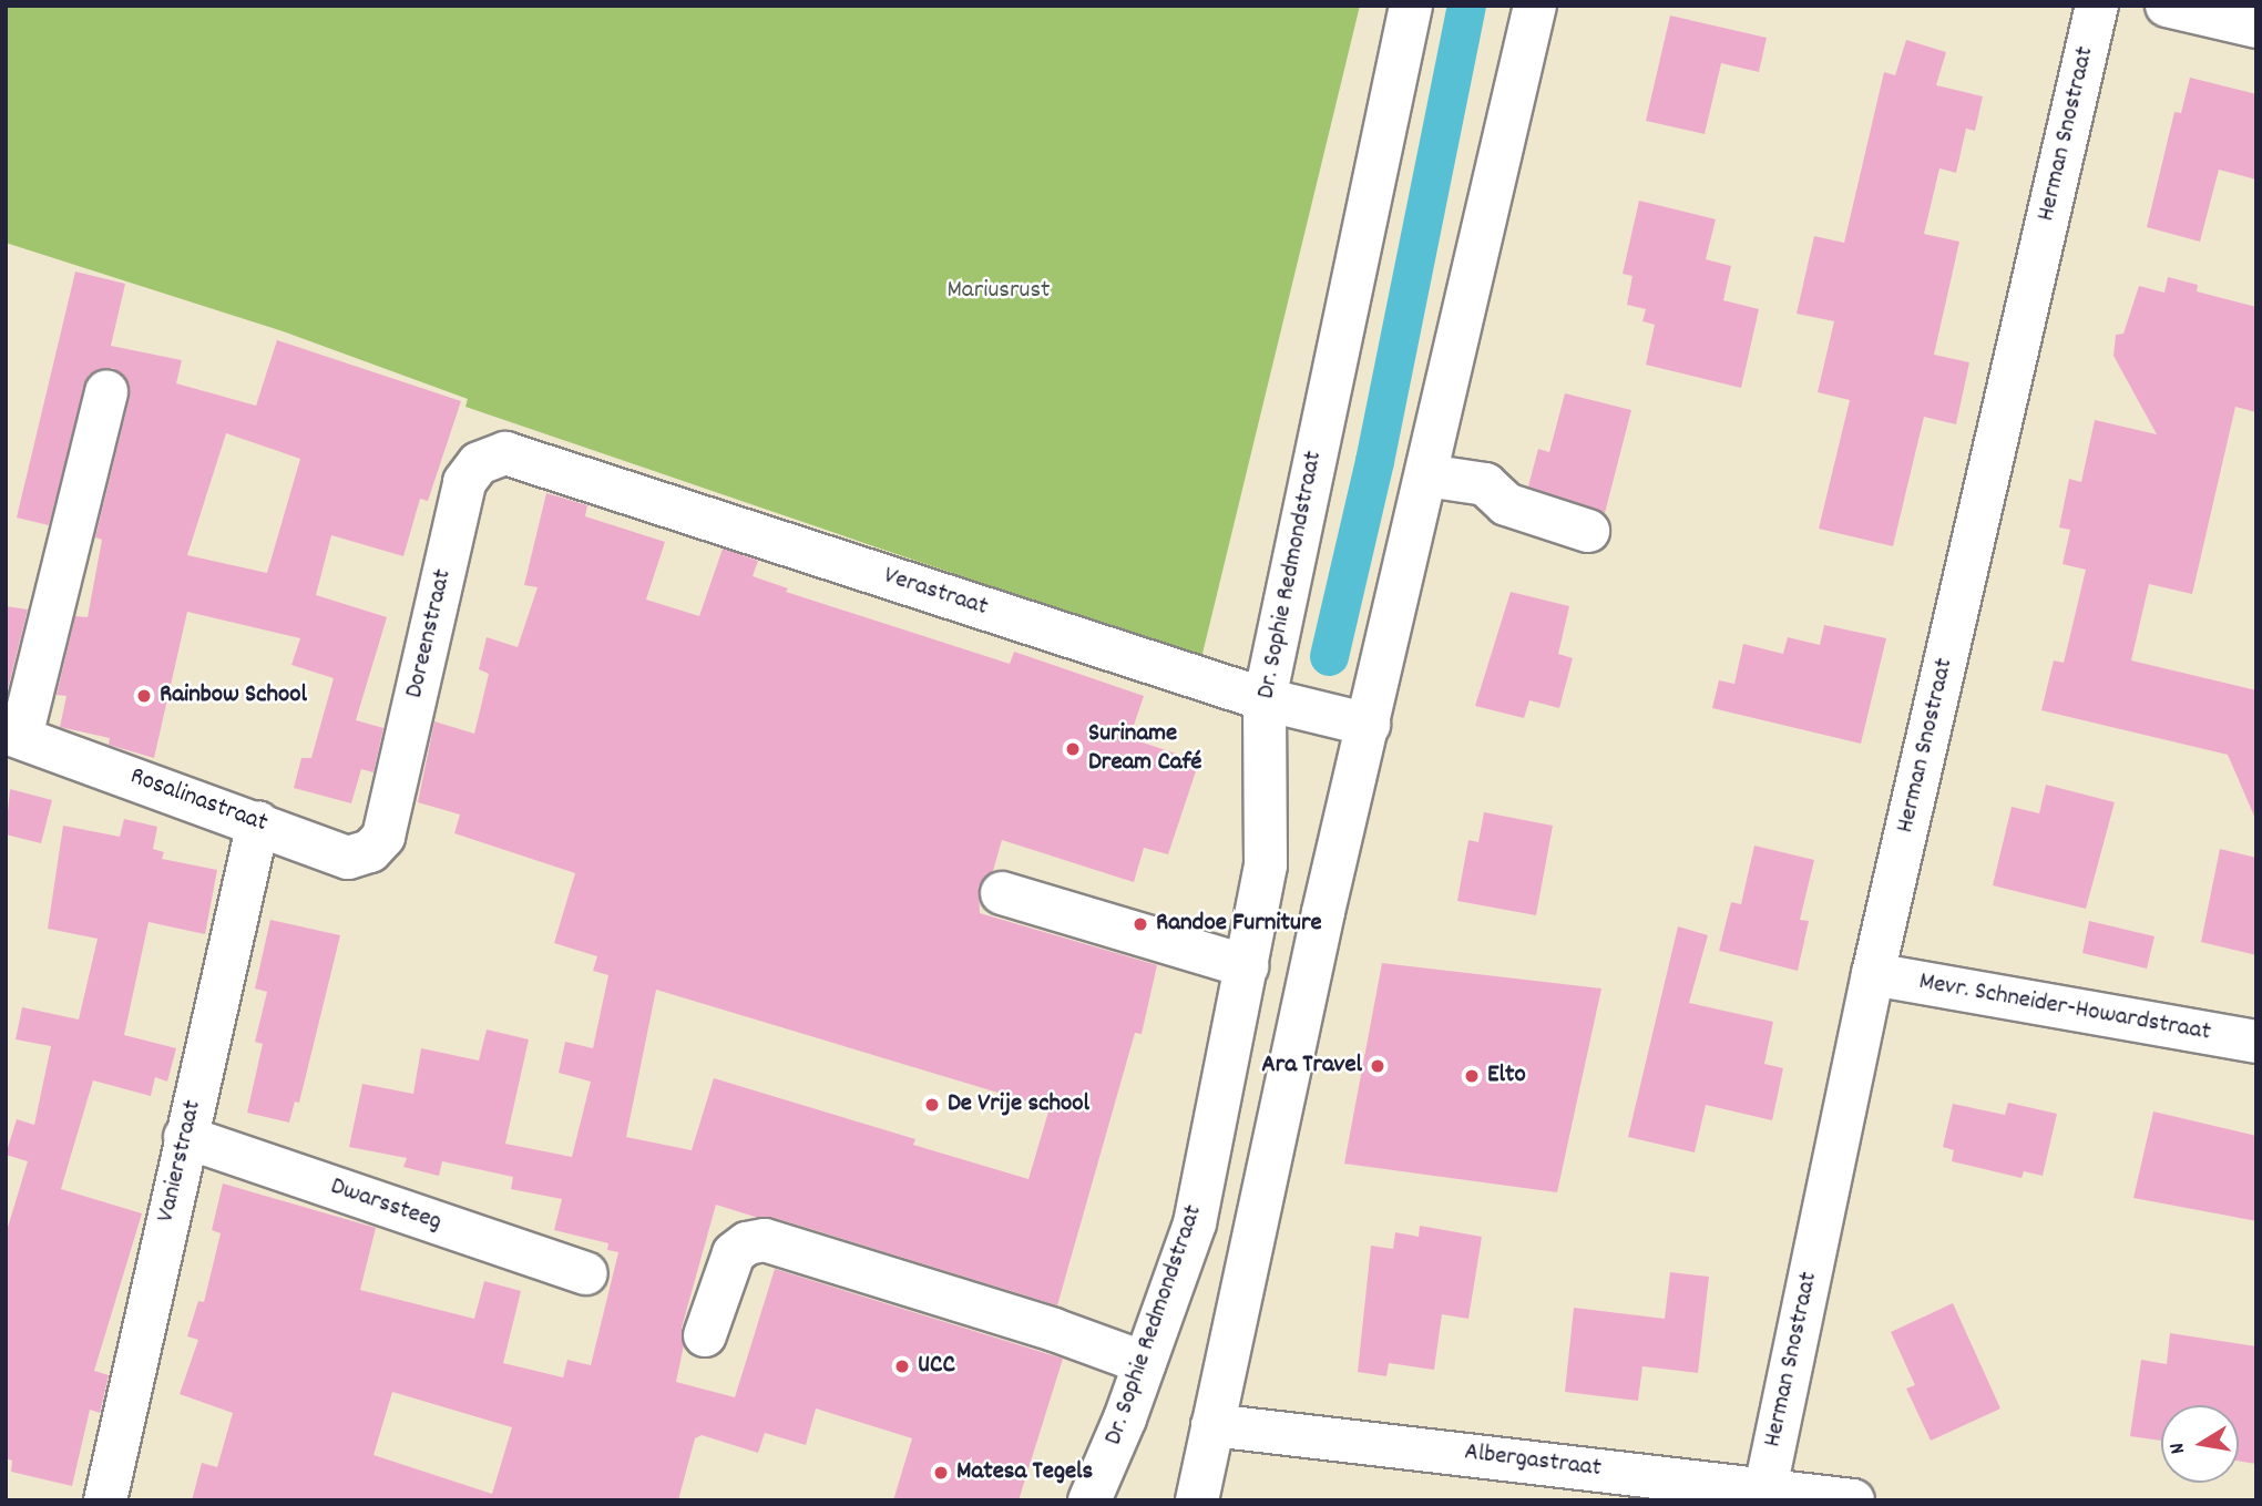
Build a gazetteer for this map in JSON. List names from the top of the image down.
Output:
{
  "streets": {
    "street": [
      "Herman Snostraat",
      "Dr. Sophie Redmondstraat",
      "Verastraat",
      "Doreenstraat",
      "Rosalinastraat",
      "Mevr. Schneider-Howardstraat",
      "Vanierstraat",
      "Dwarssteeg",
      "Albergastraat"
    ]
  },
  "crossings": [
    ["Herman Snostraat", "Mevr. Schneider-Howardstraat"],
    ["Herman Snostraat", "Albergastraat"],
    ["Dr. Sophie Redmondstraat", "Verastraat"],
    ["Verastraat", "Doreenstraat"],
    ["Doreenstraat", "Rosalinastraat"],
    ["Rosalinastraat", "Vanierstraat"],
    ["Vanierstraat", "Dwarssteeg"]
  ],
  "parks": ["Mariusrust"],
  "places": [
    "Rainbow School",
    "Suriname Dream Café",
    "Randoe Furniture",
    "Ara Travel",
    "Elto",
    "De Vrije school",
    "UCC",
    "Matesa Tegels"
  ],
  "north": "left"
}
